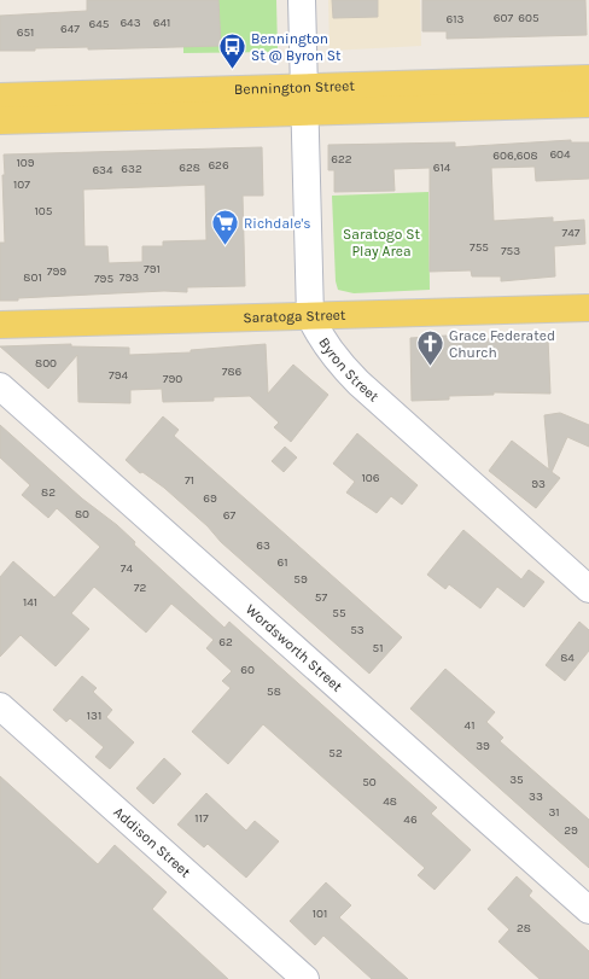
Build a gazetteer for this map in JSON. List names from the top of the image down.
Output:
{
  "streets": {
    "main road": ["Bennington Street", "Saratoga Street"],
    "street": ["Byron Street", "Wordsworth Street", "Addison Street"]
  },
  "crossings": [
    ["Bennington Street", "Byron Street"],
    ["Saratoga Street", "Byron Street"]
  ],
  "parks": ["Saratogo St Play Area"],
  "places": {
    "bus stop": ["Bennington St @ Byron St"],
    "supermarket": ["Richdale's"],
    "church": ["Grace Federated Church"]
  },
  "house_numbers": [
    "607",
    "605",
    "613",
    "643",
    "641",
    "645",
    "647",
    "651",
    "604",
    "606,608",
    "622",
    "109",
    "626",
    "628",
    "614",
    "632",
    "634",
    "107",
    "105",
    "747",
    "755",
    "753",
    "791",
    "799",
    "801",
    "793",
    "795",
    "800",
    "786",
    "794",
    "790",
    "106",
    "71",
    "93",
    "82",
    "69",
    "80",
    "67",
    "63",
    "61",
    "74",
    "59",
    "72",
    "57",
    "141",
    "55",
    "53",
    "62",
    "51",
    "84",
    "60",
    "58",
    "131",
    "41",
    "39",
    "52",
    "35",
    "50",
    "33",
    "48",
    "31",
    "117",
    "46",
    "29",
    "101",
    "28"
  ]
}
